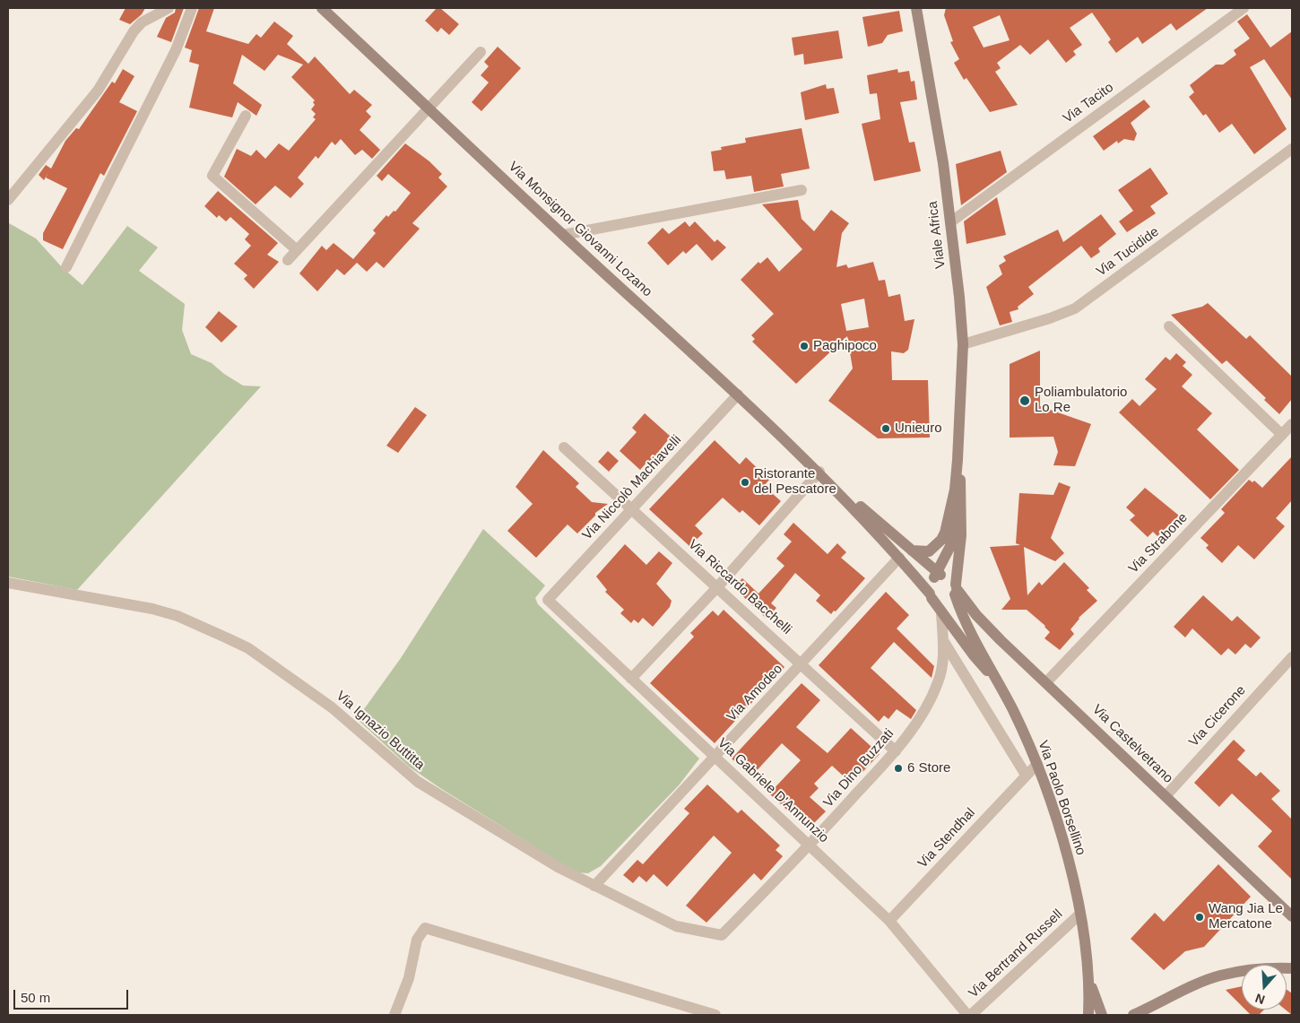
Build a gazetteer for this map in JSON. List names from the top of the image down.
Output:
{
  "streets": {
    "main road": [
      "Via Monsignor Giovanni Lozano",
      "Viale Africa",
      "Via Castelvetrano",
      "Via Paolo Borsellino"
    ],
    "street": [
      "Via Tacito",
      "Via Tucidide",
      "Via Niccolò Machiavelli",
      "Via Strabone",
      "Via Riccardo Bacchelli",
      "Via Amodeo",
      "Via Cicerone",
      "Via Ignazio Buttitta",
      "Via Dino Buzzati",
      "Via Gabriele D'Annunzio",
      "Via Stendhal",
      "Via Bertrand Russell"
    ]
  },
  "crossings": [
    ["Via Tacito", "Viale Africa"],
    ["Via Monsignor Giovanni Lozano", "Via Niccolò Machiavelli"],
    ["Viale Africa", "Via Tucidide"],
    ["Via Niccolò Machiavelli", "Via Riccardo Bacchelli"],
    ["Via Niccolò Machiavelli", "Via Gabriele D'Annunzio"],
    ["Via Strabone", "Via Castelvetrano"],
    ["Via Riccardo Bacchelli", "Via Amodeo"],
    ["Via Riccardo Bacchelli", "Via Dino Buzzati"],
    ["Via Amodeo", "Via Ignazio Buttitta"],
    ["Via Amodeo", "Via Gabriele D'Annunzio"],
    ["Via Cicerone", "Via Castelvetrano"],
    ["Via Ignazio Buttitta", "Via Dino Buzzati"],
    ["Via Dino Buzzati", "Via Gabriele D'Annunzio"],
    ["Via Gabriele D'Annunzio", "Via Stendhal"],
    ["Via Paolo Borsellino", "Via Stendhal"],
    ["Via Paolo Borsellino", "Via Bertrand Russell"]
  ],
  "places": [
    "Paghipoco",
    "Poliambulatorio Lo Re",
    "Unieuro",
    "Ristorante del Pescatore",
    "6 Store",
    "Wang Jia Le Mercatone"
  ],
  "scale_bar": "50 m",
  "north": "bottom"
}
